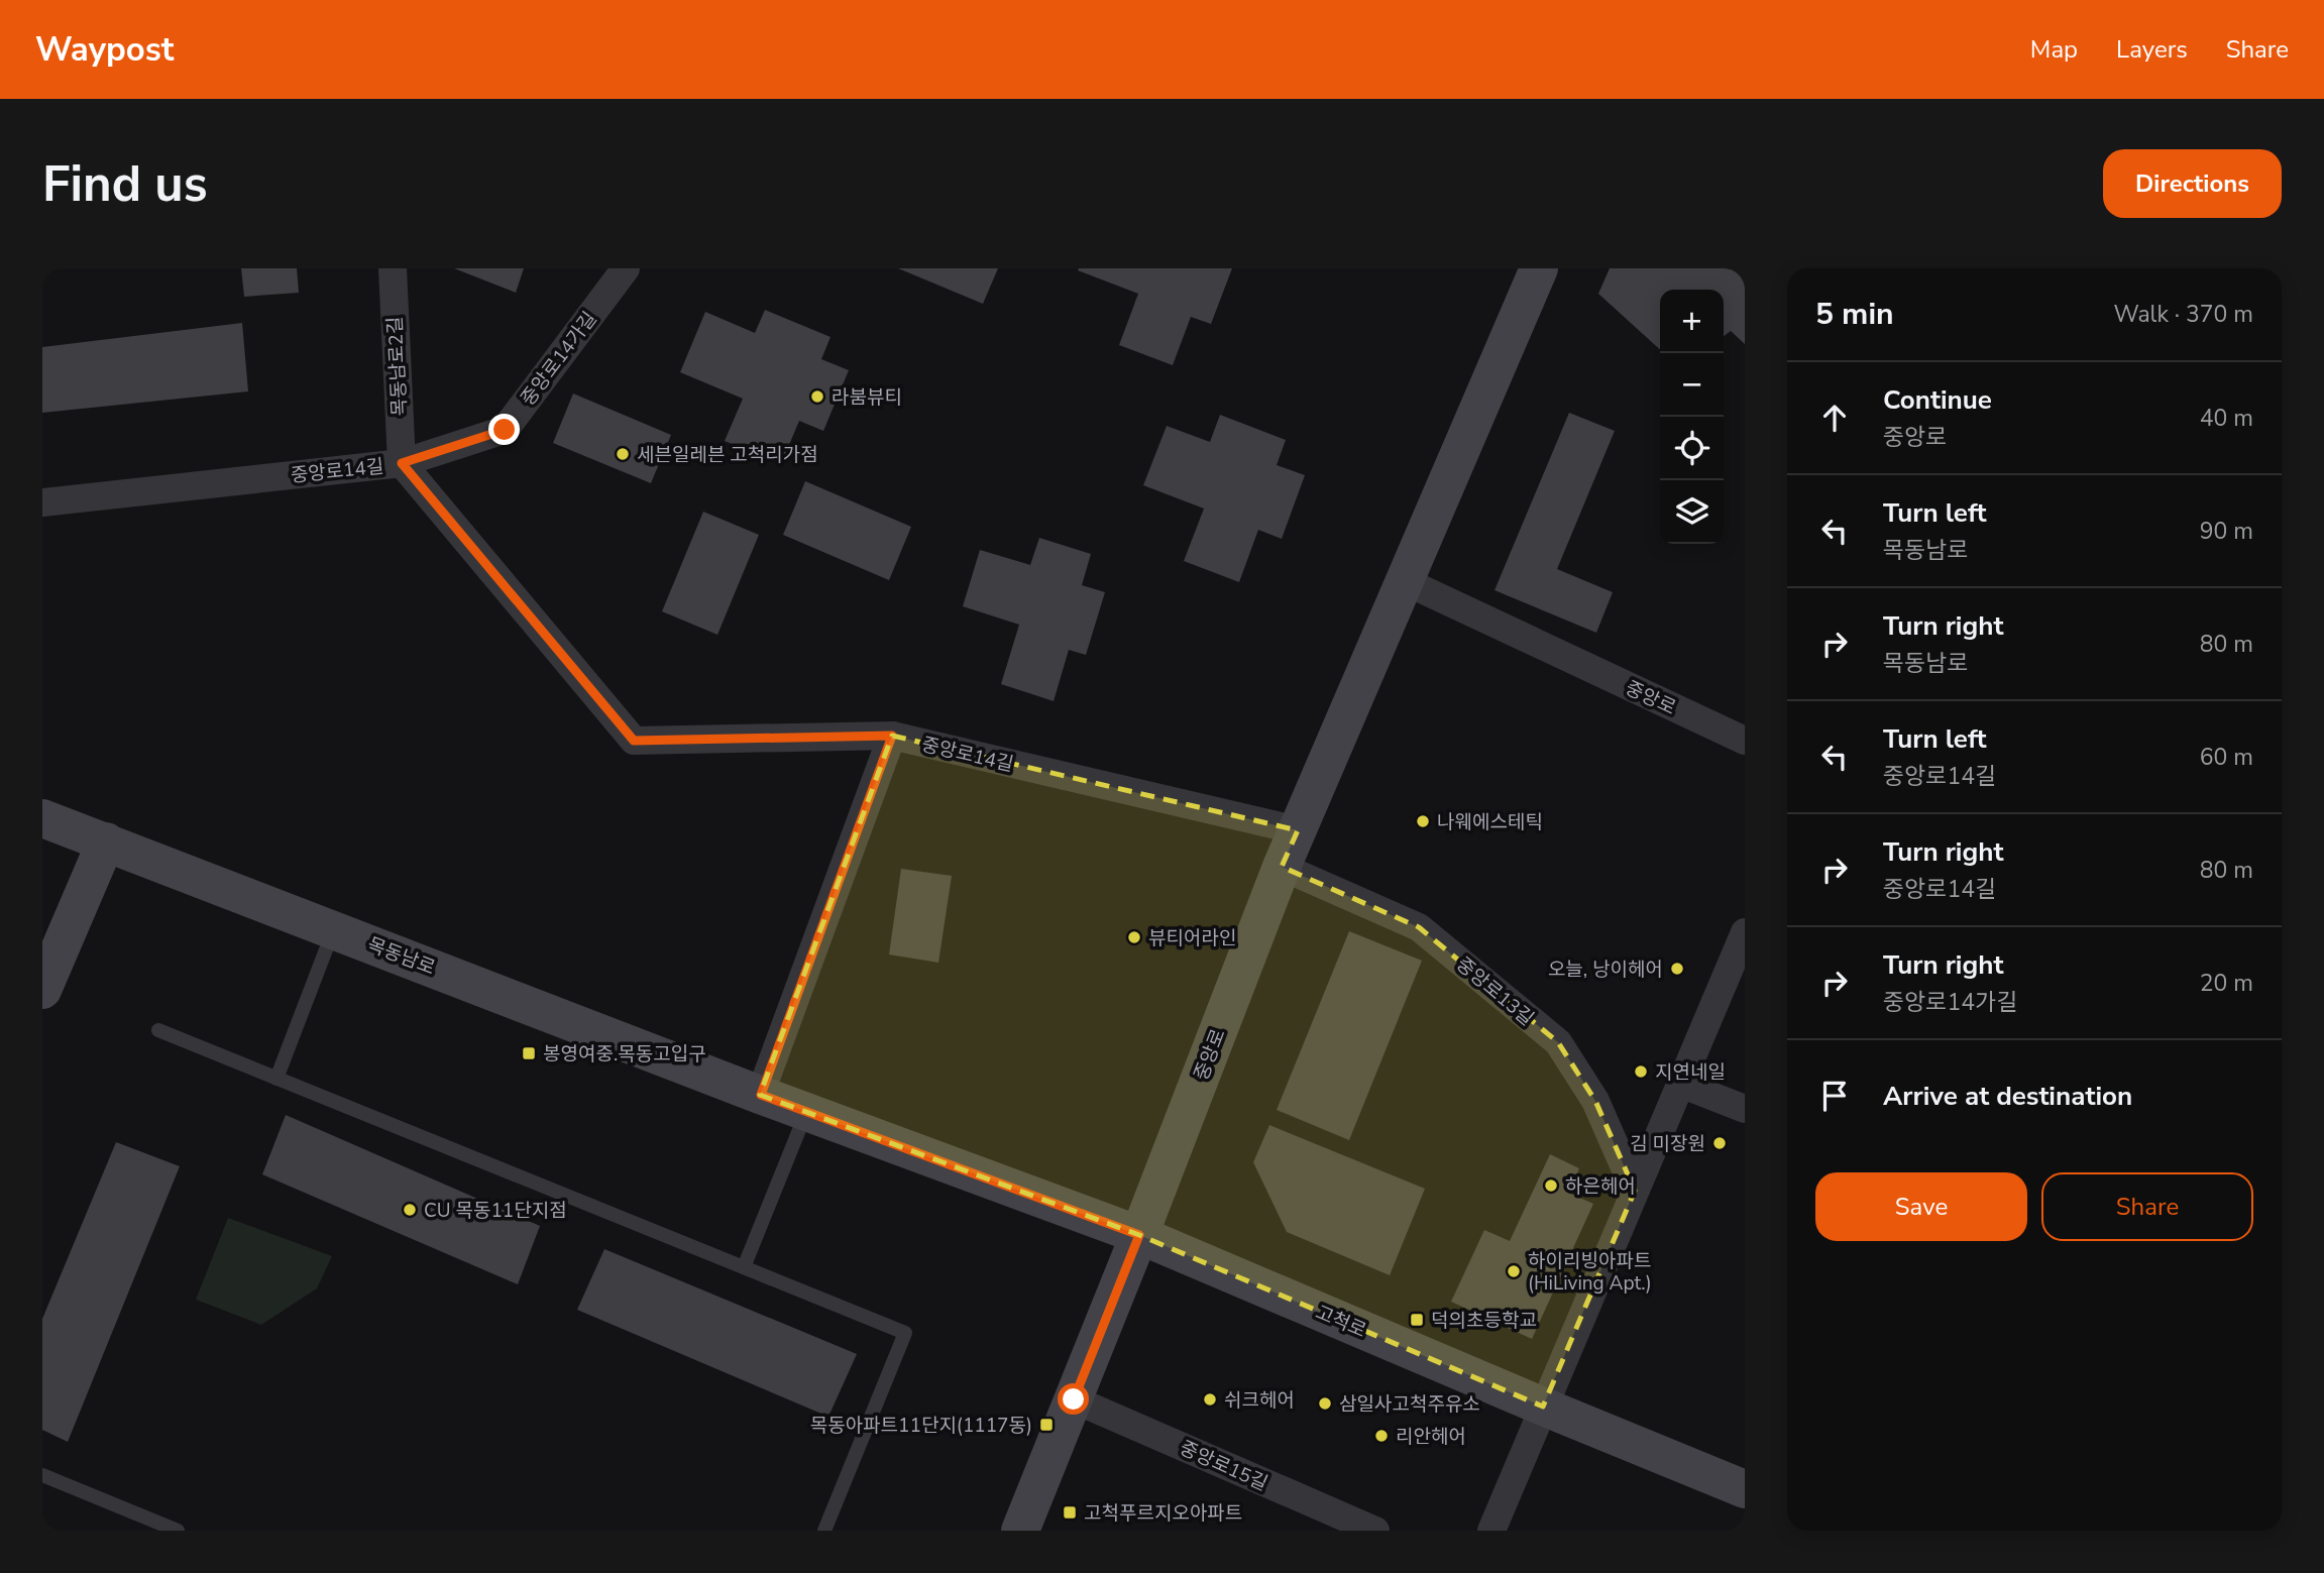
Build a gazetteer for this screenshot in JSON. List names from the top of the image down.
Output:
{
  "streets": {
    "main road": ["중앙로", "목동남로", "고척로"],
    "street": [
      "중앙로14가길",
      "목동남로2길",
      "중앙로14길",
      "중앙로13길",
      "중앙로15길"
    ]
  },
  "crossings": [
    ["중앙로14가길", "목동남로2길"],
    ["중앙로14가길", "중앙로14길"],
    ["목동남로2길", "중앙로14길"],
    ["중앙로14길", "중앙로"],
    ["중앙로", "목동남로"],
    ["중앙로", "중앙로13길"],
    ["중앙로", "고척로"],
    ["중앙로", "중앙로15길"],
    ["목동남로", "고척로"]
  ],
  "places": {
    "other": [
      "라붐뷰티",
      "세븐일레븐 고척리가점",
      "나웨에스테틱",
      "뷰티어라인",
      "오늘, 낭이헤어",
      "지연네일",
      "김 미장원",
      "하은헤어",
      "CU 목동11단지점",
      "하이리빙아파트 (HiLiving Apt.)",
      "쉬크헤어",
      "삼일사고척주유소",
      "리안헤어"
    ],
    "transit": [
      "봉영여중.목동고입구",
      "덕의초등학교",
      "목동아파트11단지(1117동)",
      "고척푸르지오아파트"
    ]
  },
  "page": {
    "header": "Waypost",
    "nav": ["Map", "Layers", "Share"],
    "buttons": [
      "Directions",
      ["Save", "Share"]
    ],
    "title": "Find us",
    "heading": ["5 min", "Walk · 370 m"],
    "map_buttons": ["+", "−"],
    "list": [
      ["Continue", "중앙로", "40 m"],
      ["Turn left", "목동남로", "90 m"],
      ["Turn right", "목동남로", "80 m"],
      ["Turn left", "중앙로14길", "60 m"],
      ["Turn right", "중앙로14길", "80 m"],
      ["Turn right", "중앙로14가길", "20 m"],
      "Arrive at destination"
    ]
  }
}
